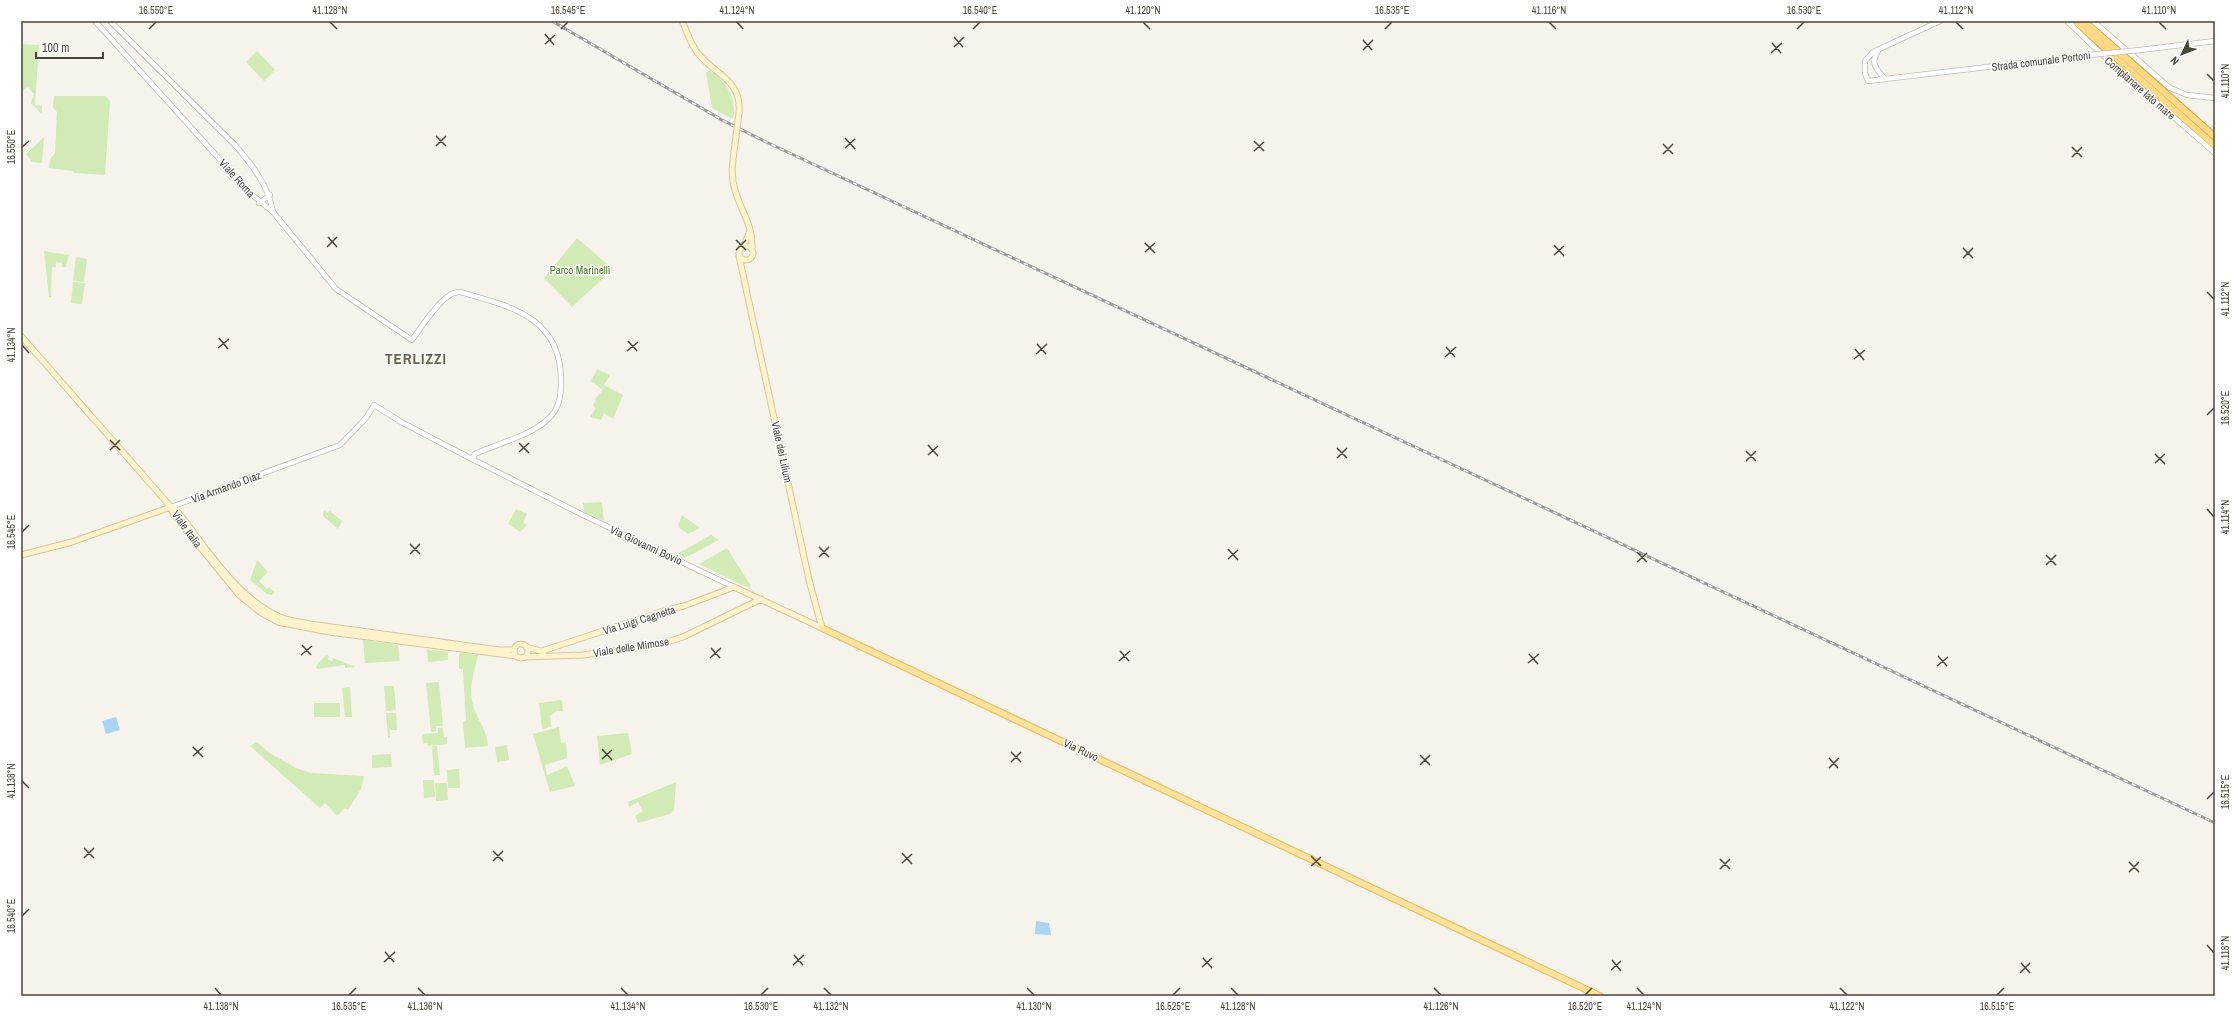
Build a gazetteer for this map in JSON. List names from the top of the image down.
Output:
{
  "streets": {
    "main road": [
      "Viale dei Lilium",
      "Via Armando Diaz",
      "Viale Italia",
      "Via Giovanni Bovio",
      "Via Luigi Cagnetta",
      "Viale delle Mimose",
      "Via Ruvo"
    ],
    "street": ["Strada comunale Portoni", "Complanare lato mare", "Viale Roma"]
  },
  "crossings": [
    ["Viale dei Lilium", "Via Giovanni Bovio"],
    ["Viale dei Lilium", "Via Ruvo"],
    ["Via Armando Diaz", "Viale Italia"],
    ["Via Armando Diaz", "Via Giovanni Bovio"],
    ["Viale Italia", "Viale delle Mimose"],
    ["Via Giovanni Bovio", "Via Luigi Cagnetta"],
    ["Via Giovanni Bovio", "Viale delle Mimose"],
    ["Via Giovanni Bovio", "Via Ruvo"],
    ["Via Luigi Cagnetta", "Viale delle Mimose"]
  ],
  "districts": ["TERLIZZI"],
  "parks": ["Parco Marinelli"],
  "scale_bar": "100 m",
  "north": "bottom left",
  "coordinates": [
    "16.550°E",
    "41.128°N",
    "16.545°E",
    "41.124°N",
    "16.540°E",
    "41.120°N",
    "16.535°E",
    "41.116°N",
    "16.530°E",
    "41.112°N",
    "41.110°N",
    "41.134°N",
    "16.520°E",
    "41.114°N",
    "41.138°N",
    "16.515°E",
    "41.118°N",
    "41.136°N",
    "41.132°N",
    "41.130°N",
    "16.525°E",
    "41.126°N",
    "41.122°N"
  ]
}
